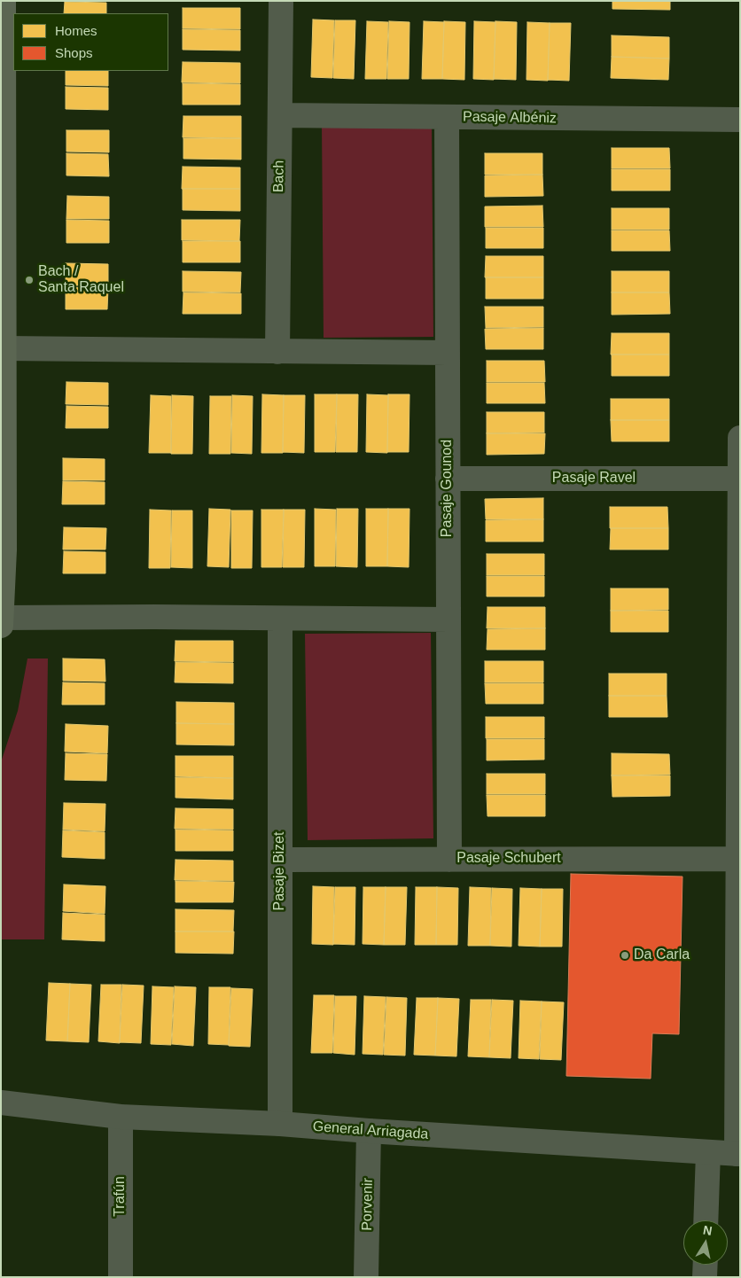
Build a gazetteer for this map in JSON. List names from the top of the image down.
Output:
{
  "streets": {
    "street": [
      "Pasaje Albéniz",
      "Bach",
      "Pasaje Ravel",
      "Pasaje Gounod",
      "Pasaje Schubert",
      "Pasaje Bizet",
      "General Arriagada",
      "Trafún",
      "Porvenir"
    ]
  },
  "crossings": [
    ["Pasaje Albéniz", "Bach"],
    ["Pasaje Albéniz", "Pasaje Gounod"],
    ["Pasaje Ravel", "Pasaje Gounod"],
    ["Pasaje Gounod", "Pasaje Schubert"],
    ["Pasaje Schubert", "Pasaje Bizet"],
    ["Pasaje Bizet", "General Arriagada"],
    ["General Arriagada", "Trafún"],
    ["General Arriagada", "Porvenir"]
  ],
  "places": ["Bach / Santa Raquel", "Da Carla"],
  "legend": ["Homes", "Shops"],
  "north": "top"
}
